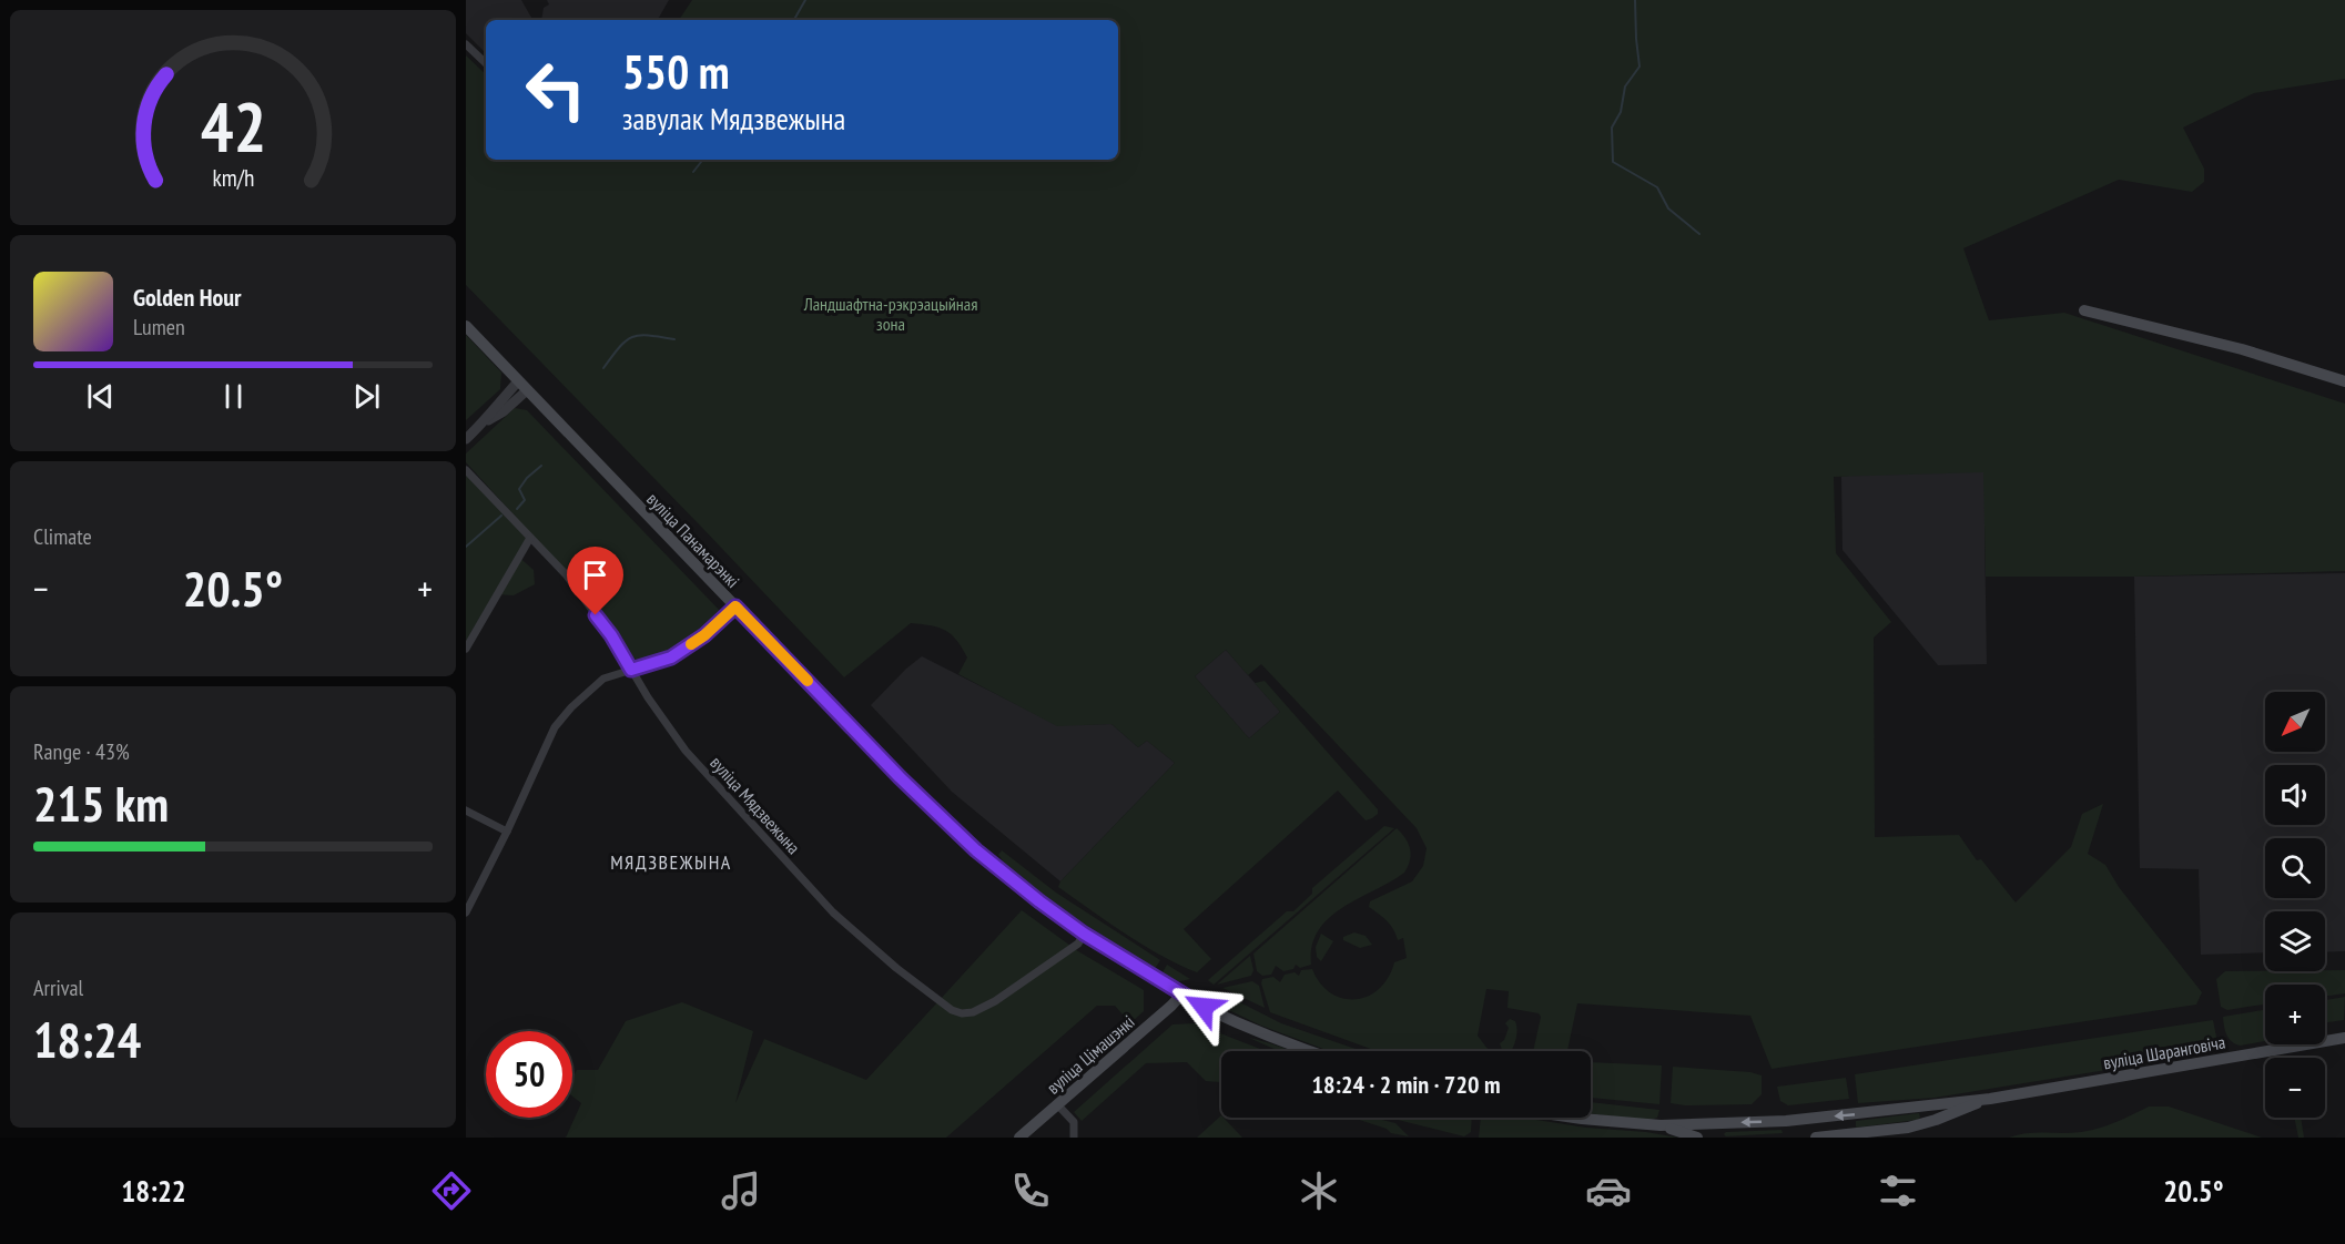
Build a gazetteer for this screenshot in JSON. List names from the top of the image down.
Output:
{
  "streets": {
    "main road": ["вуліца Панамарэнкі", "вуліца Шаранговіча", "вуліца Цімашэнкі"],
    "street": ["вуліца Мядзвежына"]
  },
  "crossings": [
    ["вуліца Панамарэнкі", "вуліца Мядзвежына"],
    ["вуліца Панамарэнкі", "вуліца Цімашэнкі"]
  ],
  "districts": ["МЯДЗВЕЖЫНА"],
  "parks": ["Ландшафтна-рэкрэацыйная зона"],
  "north": "bottom left",
  "page": {
    "turn": ["550 m", "завулак Мядзвежына"],
    "song": ["Golden Hour", "Lumen"],
    "tile": [
      "Climate",
      ["Range · 43%", "215 km"],
      ["Arrival", "18:24"]
    ],
    "heat": ["−", "20.5°", "+"],
    "map_buttons": ["+", "−"],
    "limit": "50",
    "trip": "18:24 · 2 min · 720 m",
    "tabs": ["18:22", "20.5°"],
    "gauge": ["42", "km/h"]
  }
}
